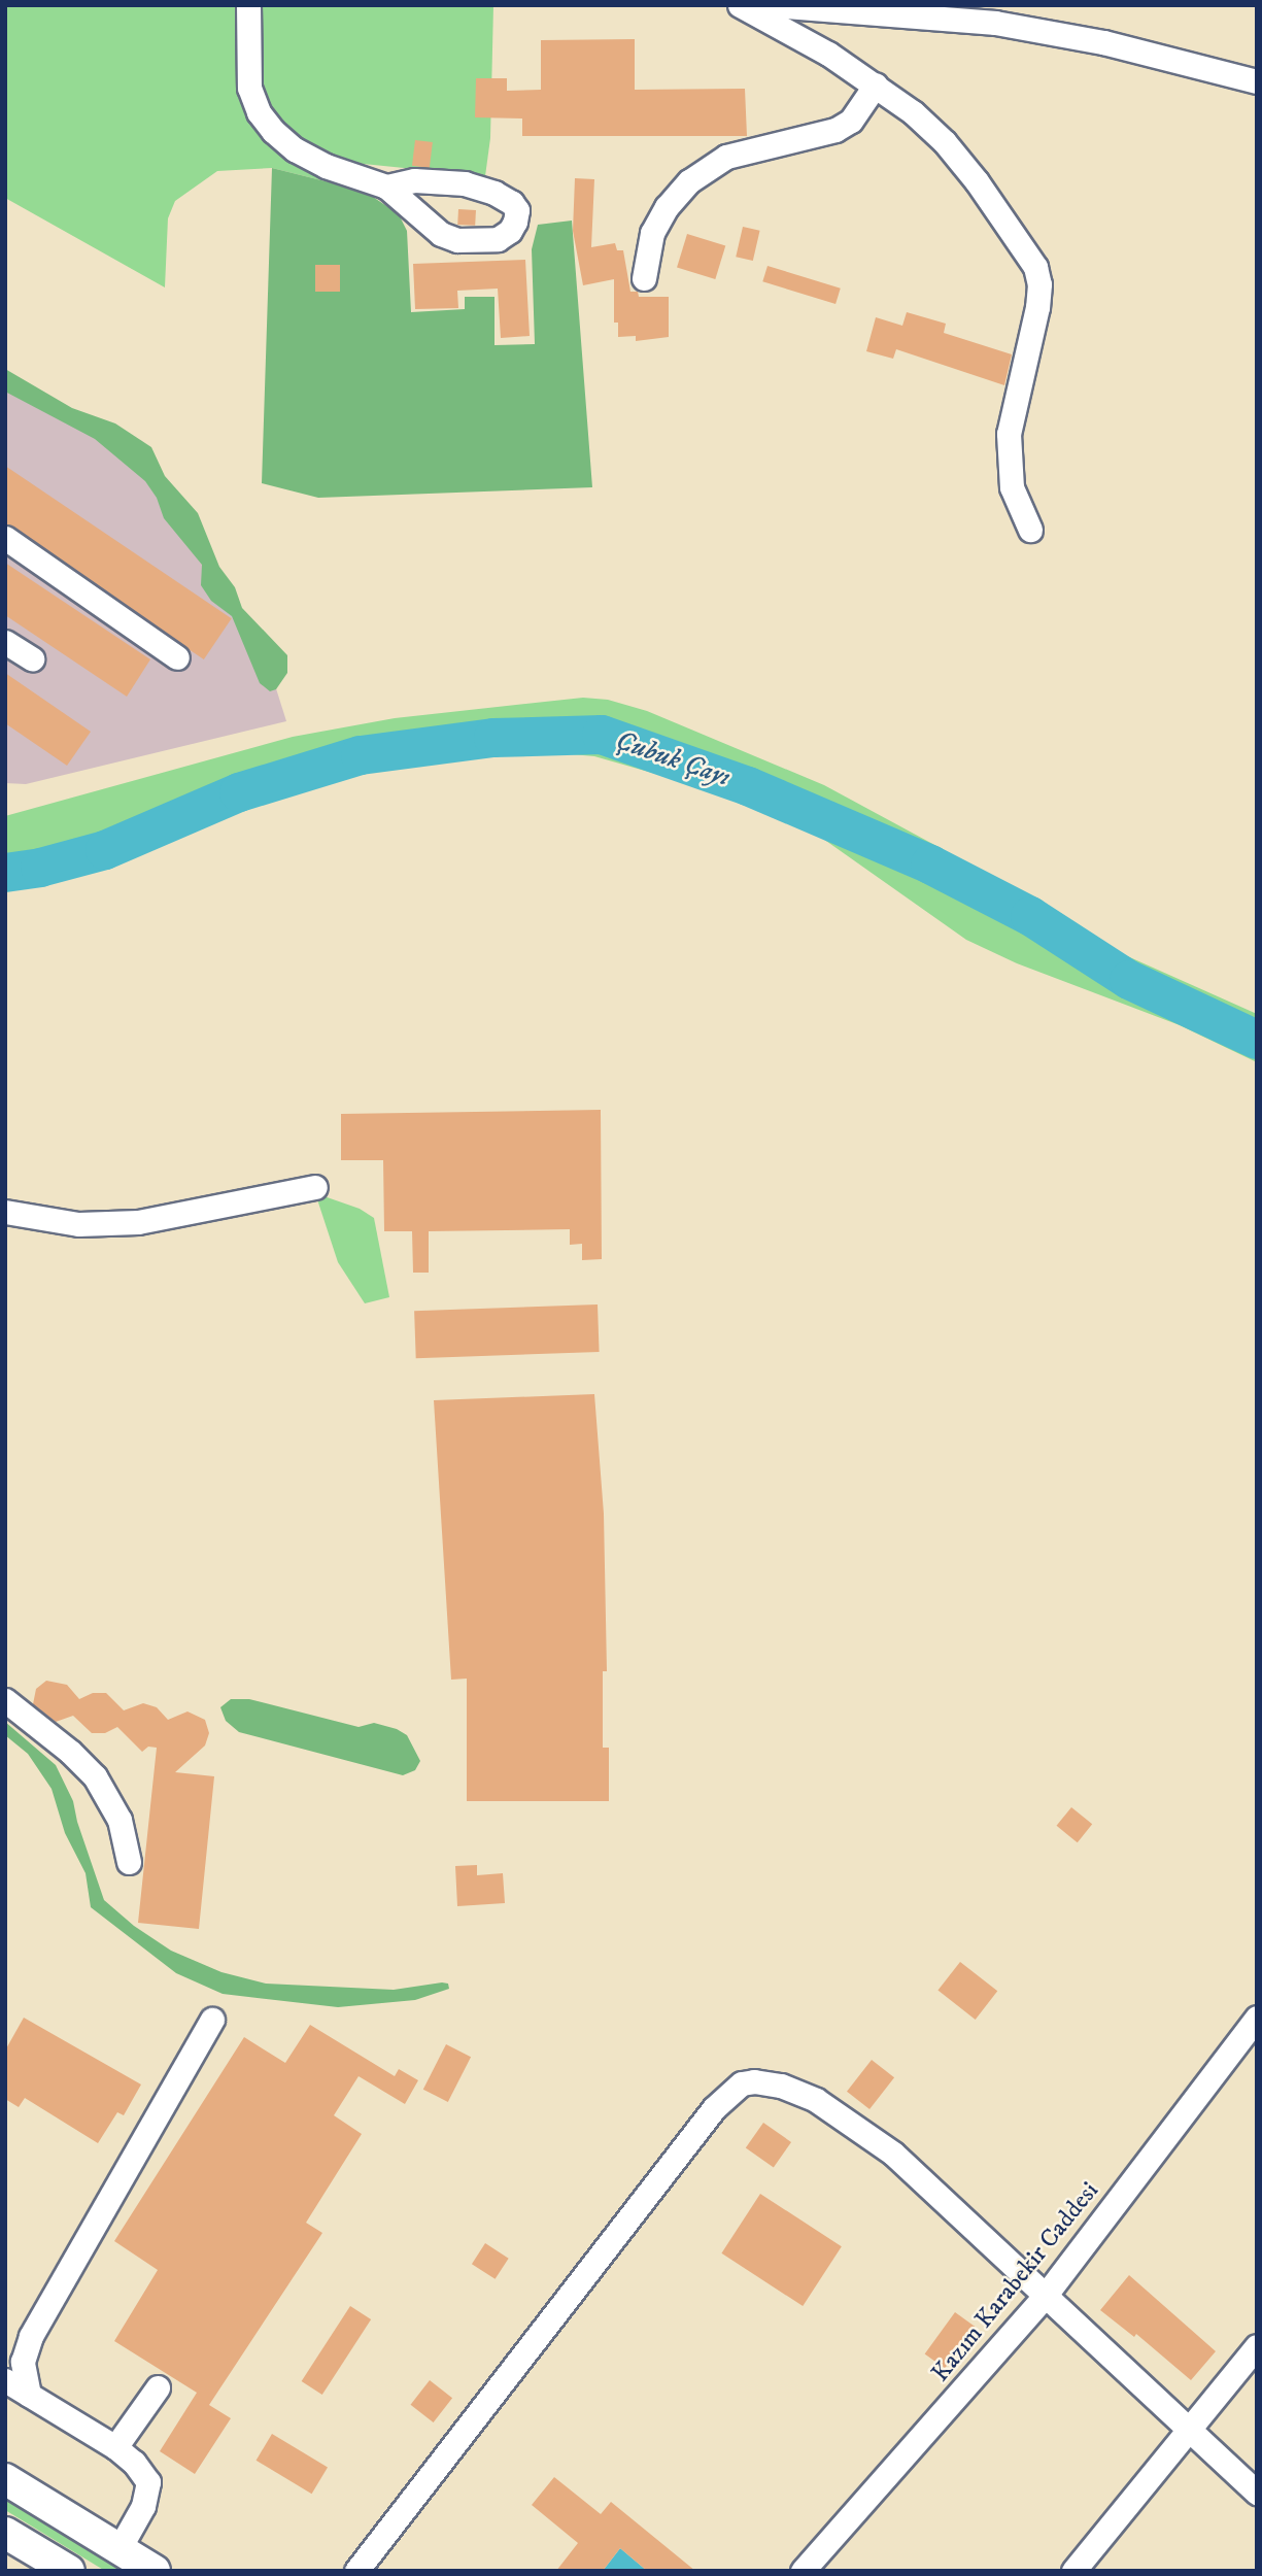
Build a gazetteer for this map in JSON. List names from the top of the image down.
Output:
{
  "streets": {
    "street": ["Kazım Karabekir Caddesi"]
  },
  "water": ["Çubuk Çayı"]
}
